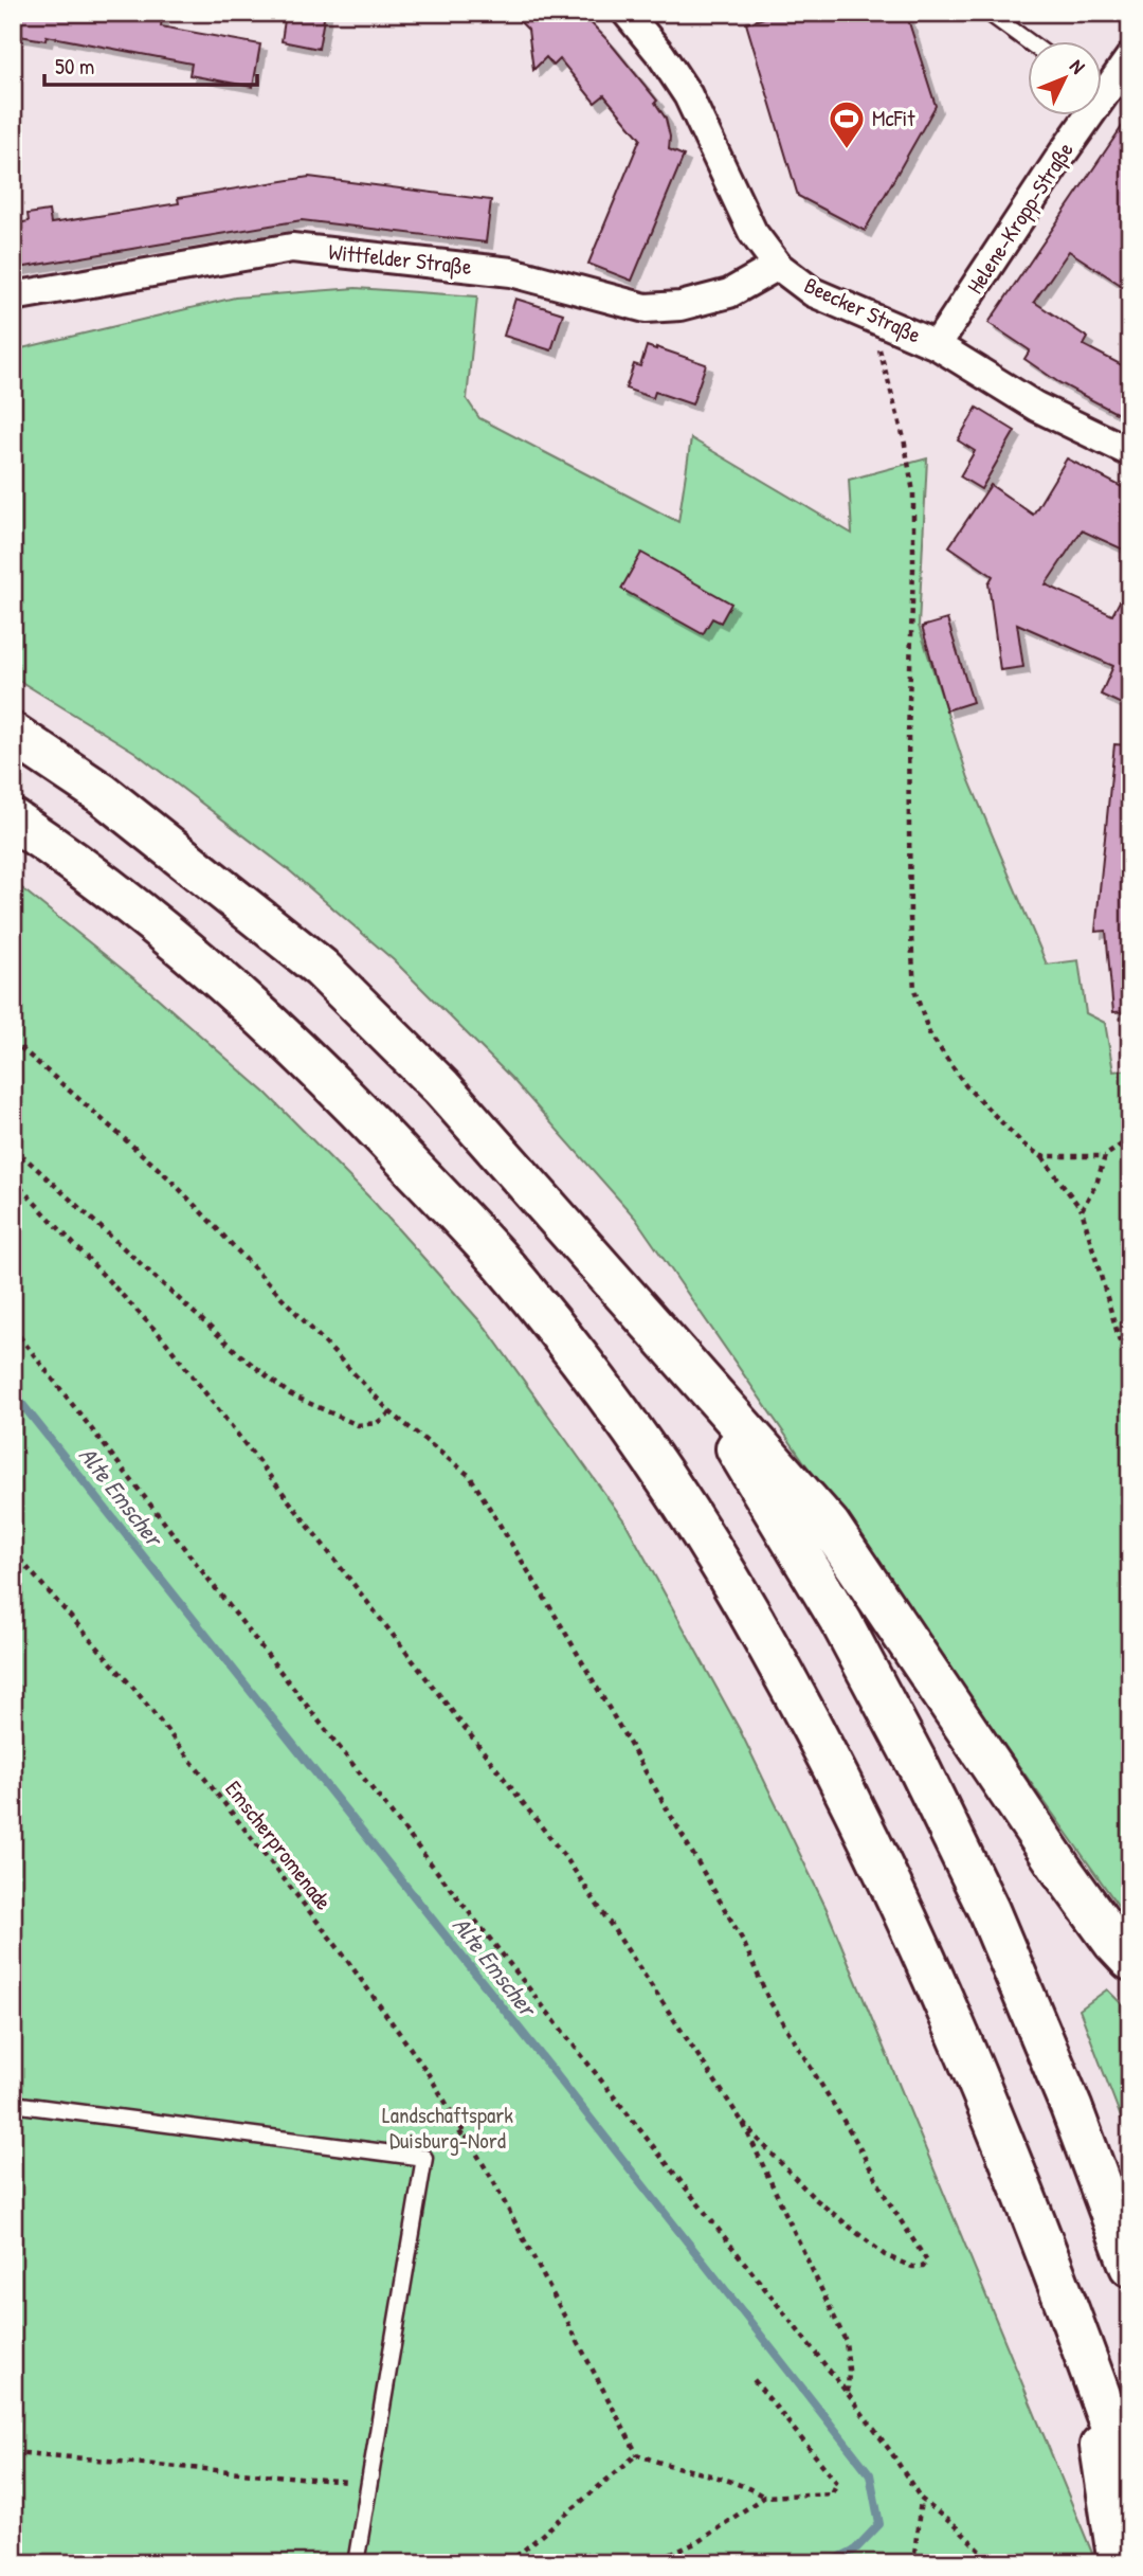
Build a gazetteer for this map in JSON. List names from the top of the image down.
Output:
{
  "streets": {
    "street": ["Helene-Kropp-Straße", "Wittfelder Straße", "Beecker Straße"],
    "path": ["Emscherpromenade"]
  },
  "crossings": [
    ["Helene-Kropp-Straße", "Beecker Straße"],
    ["Wittfelder Straße", "Beecker Straße"]
  ],
  "water": ["Alte Emscher"],
  "parks": ["Landschaftspark Duisburg-Nord"],
  "places": {
    "sports": ["McFit"]
  },
  "scale_bar": "50 m",
  "north": "top right"
}
